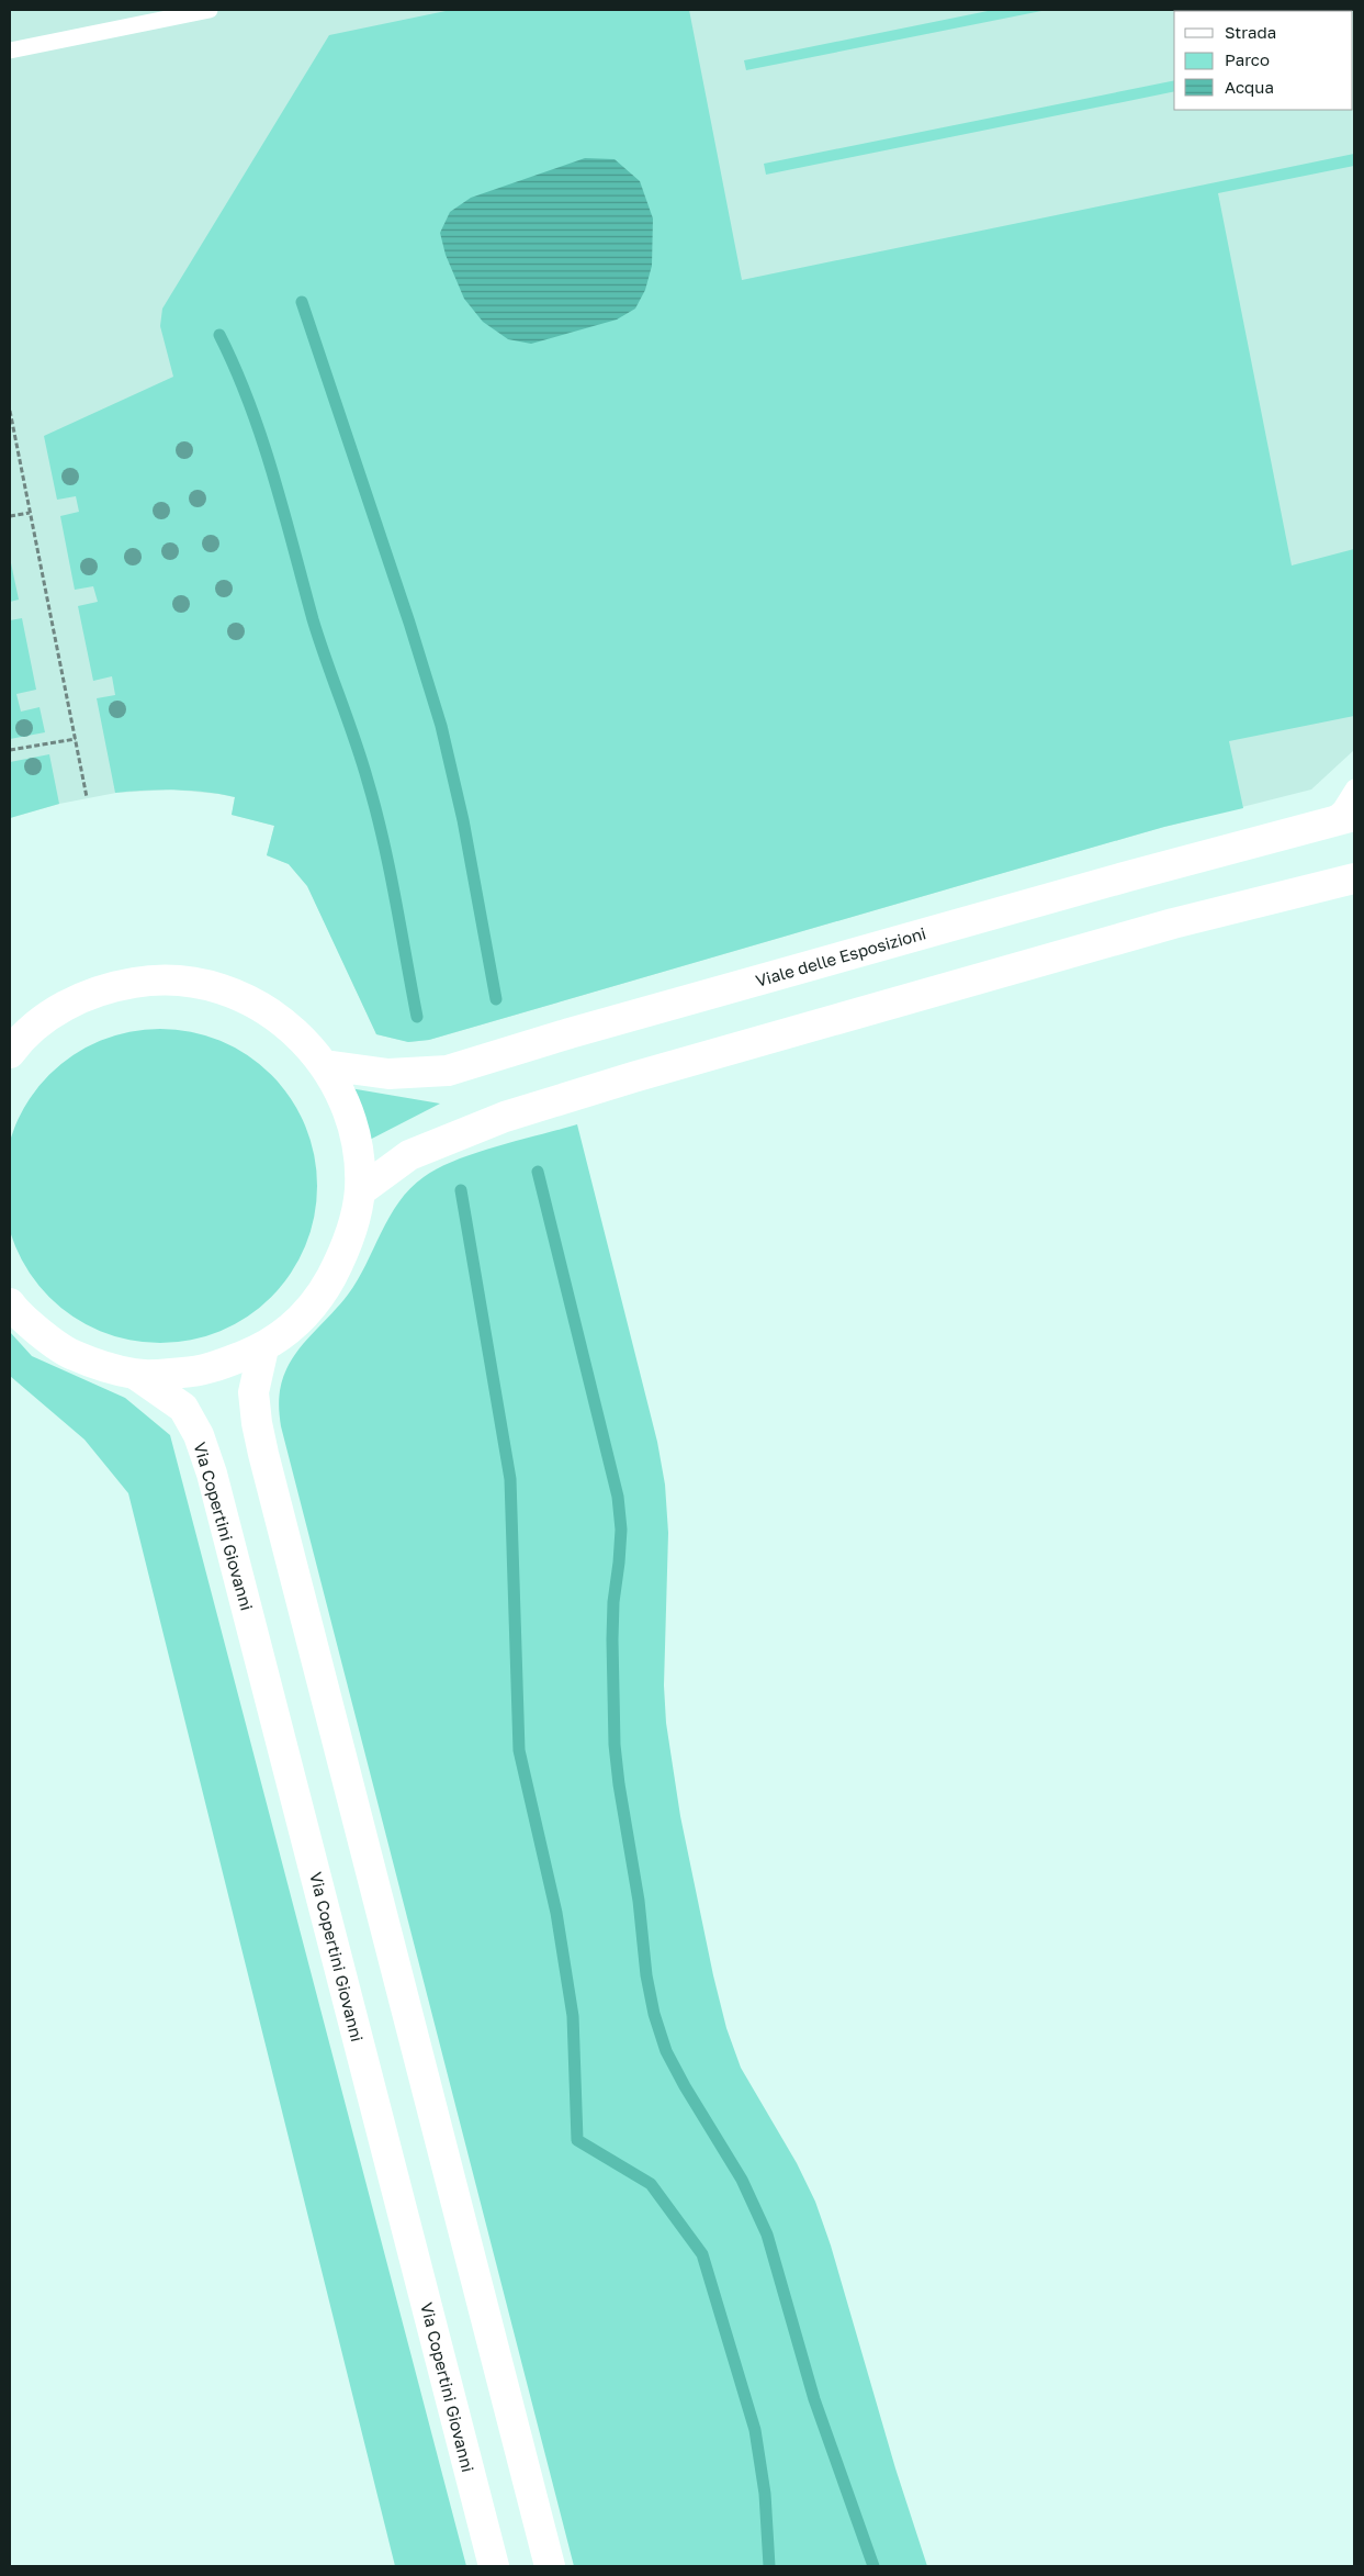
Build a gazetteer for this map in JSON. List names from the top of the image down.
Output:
{
  "streets": {
    "street": ["Viale delle Esposizioni", "Via Copertini Giovanni"]
  },
  "legend": ["Strada", "Parco", "Acqua"]
}
